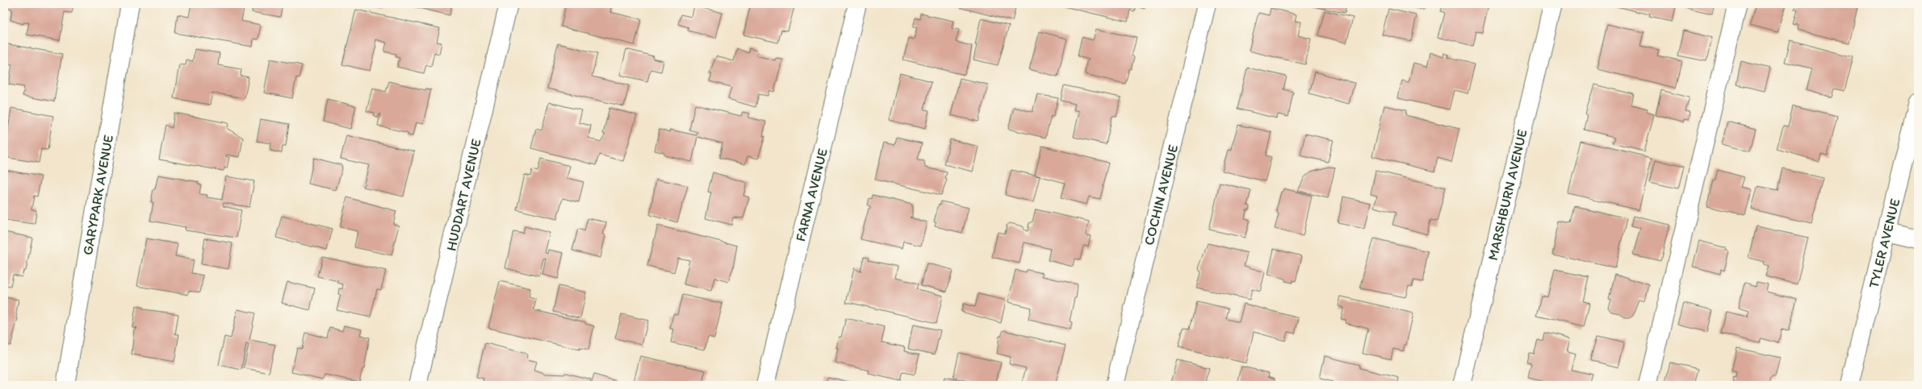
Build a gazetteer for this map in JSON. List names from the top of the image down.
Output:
{
  "streets": {
    "street": [
      "GARYPARK AVENUE",
      "HUDDART AVENUE",
      "FARNA AVENUE",
      "COCHIN AVENUE",
      "MARSHBURN AVENUE",
      "TYLER AVENUE"
    ]
  }
}
